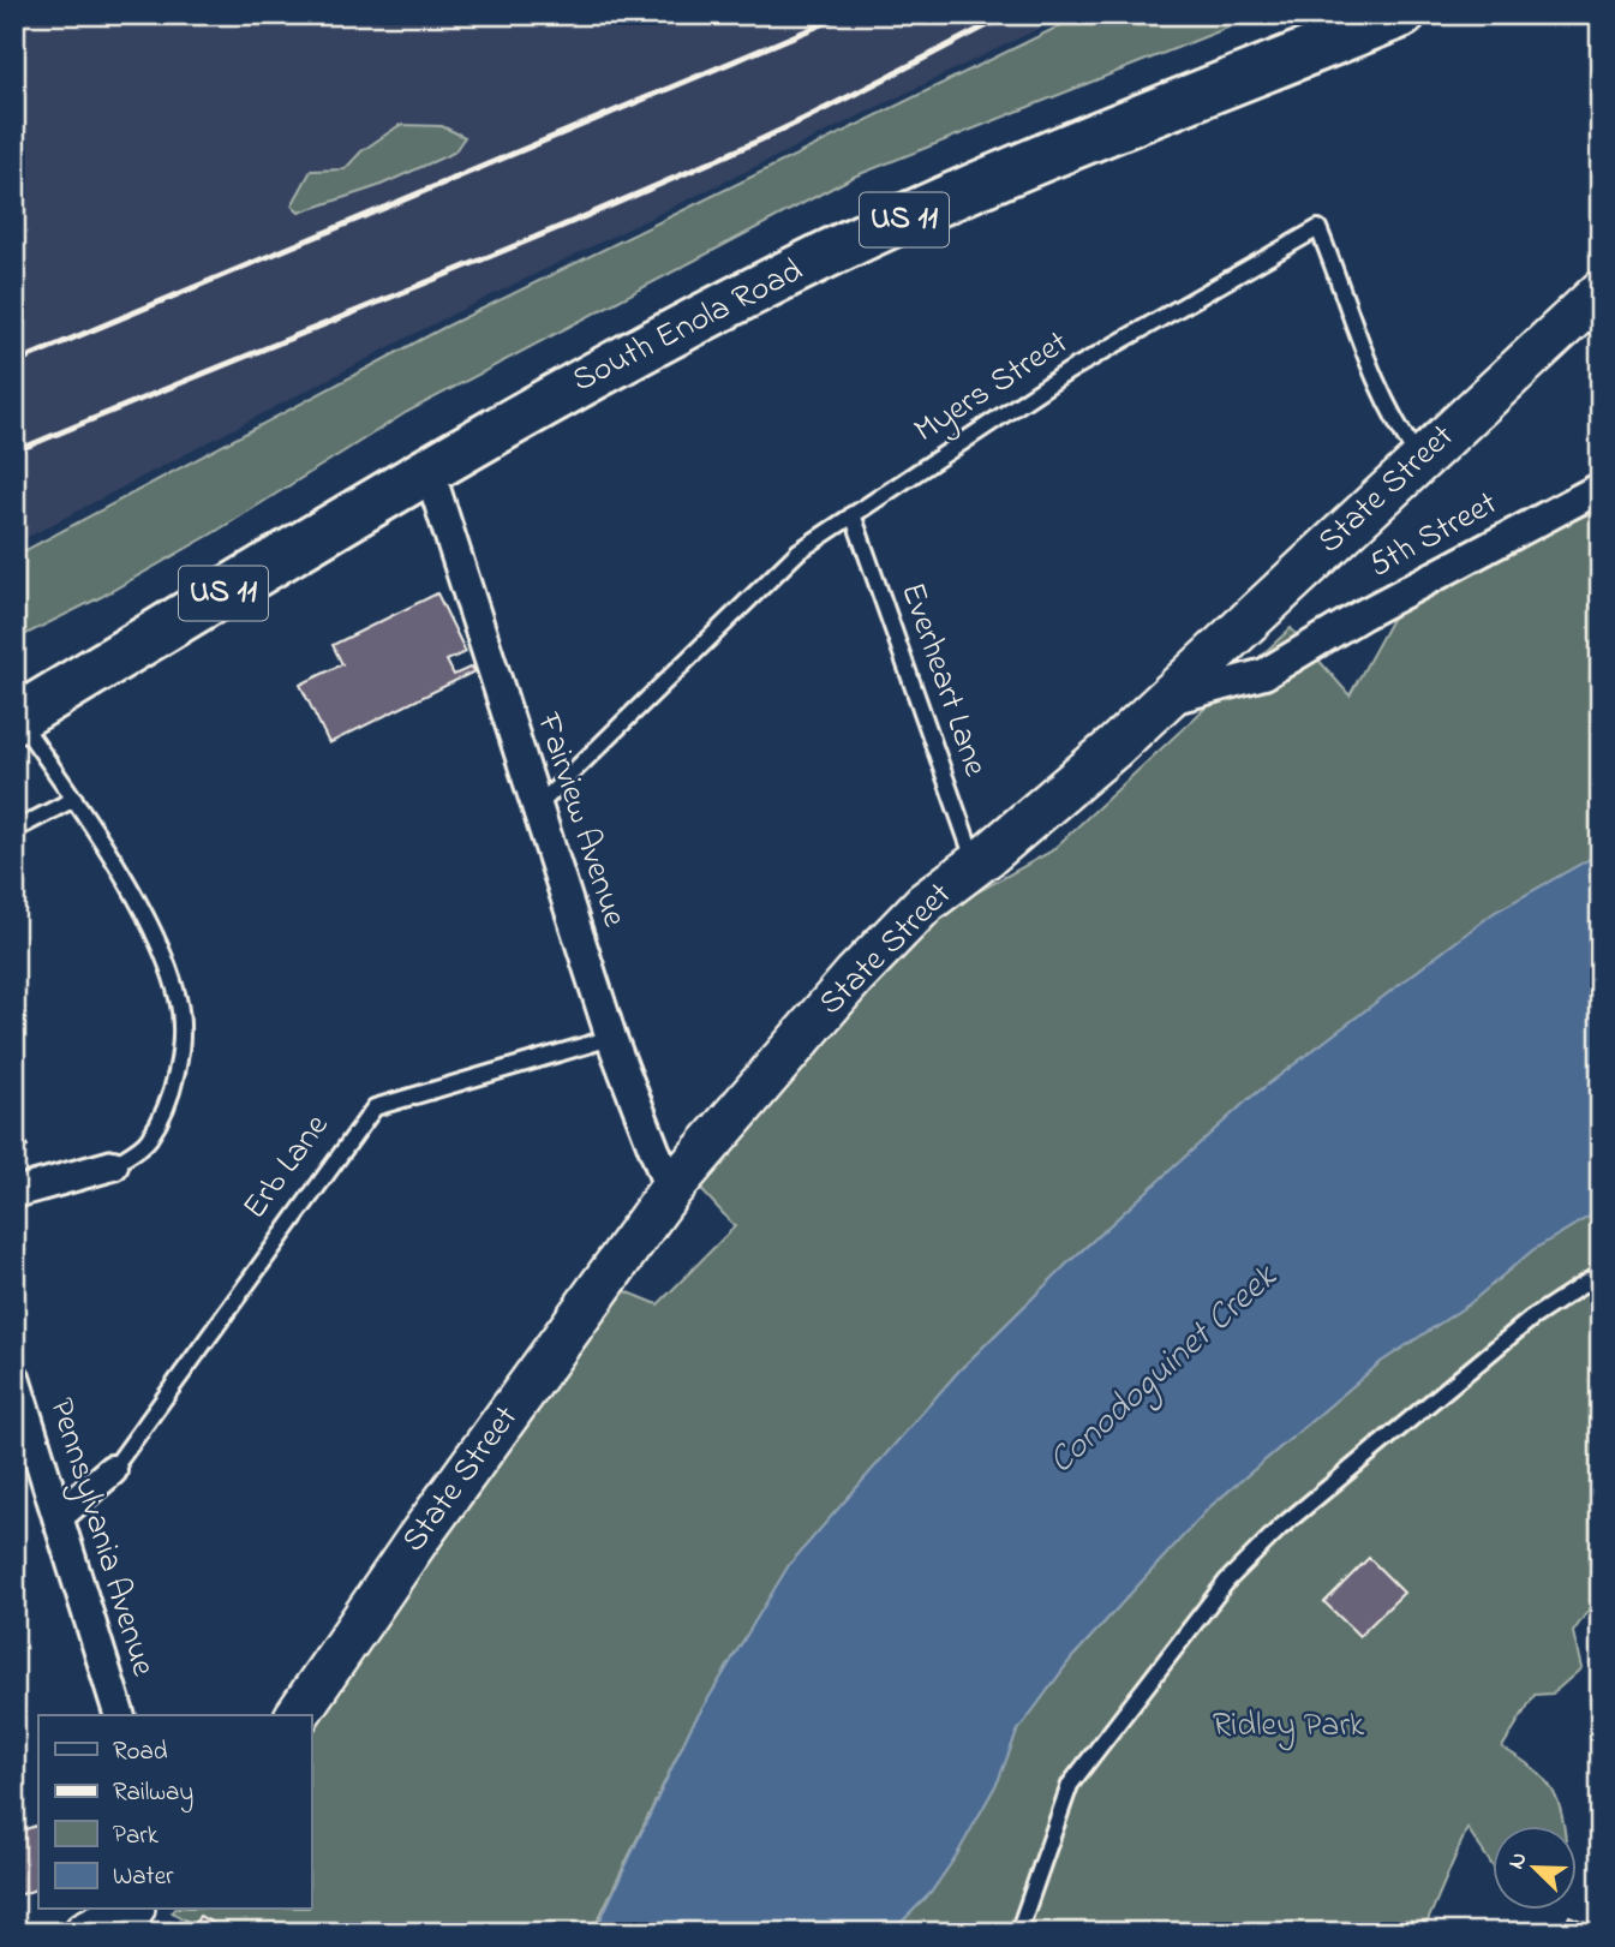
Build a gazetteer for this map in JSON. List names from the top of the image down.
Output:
{
  "streets": {
    "main road": ["US 11", "South Enola Road", "State Street"],
    "street": [
      "5th Street",
      "Fairview Avenue",
      "Erb Lane",
      "Pennsylvania Avenue"
    ],
    "lane": ["Myers Street", "Everheart Lane"]
  },
  "crossings": [
    ["South Enola Road", "Fairview Avenue"],
    ["Myers Street", "State Street"],
    ["Myers Street", "Everheart Lane"],
    ["Myers Street", "Fairview Avenue"],
    ["State Street", "5th Street"],
    ["State Street", "Everheart Lane"],
    ["State Street", "Fairview Avenue"],
    ["Fairview Avenue", "Erb Lane"],
    ["Erb Lane", "Pennsylvania Avenue"]
  ],
  "water": ["Conodoguinet Creek"],
  "parks": ["Ridley Park"],
  "legend": [
    "Road",
    "Railway",
    "Park",
    "Water"
  ],
  "north": "top left"
}
